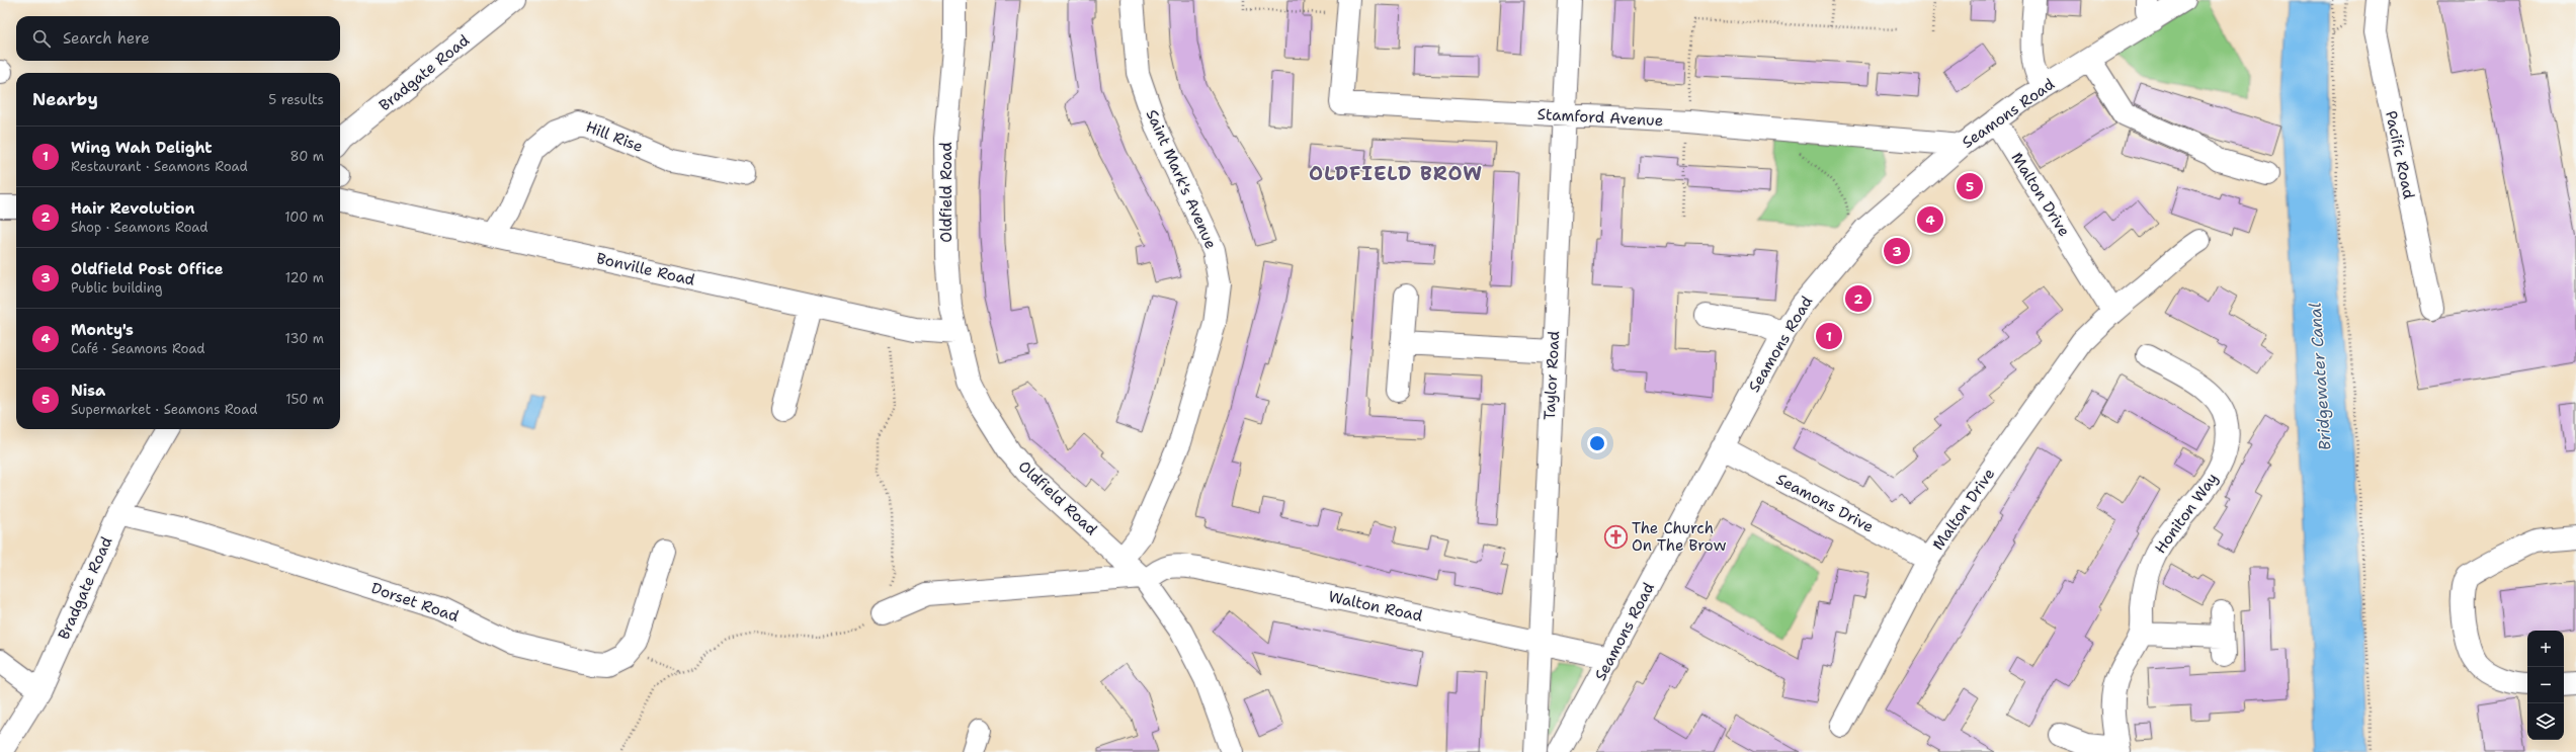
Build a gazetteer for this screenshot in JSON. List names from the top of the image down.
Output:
{
  "streets": {
    "street": [
      "Bradgate Road",
      "Seamons Road",
      "Stamford Avenue",
      "Hill Rise",
      "Pacific Road",
      "Saint Mark's Avenue",
      "Oldfield Road",
      "Malton Drive",
      "Bonville Road",
      "Taylor Road",
      "Seamons Drive",
      "Honiton Way",
      "Dorset Road",
      "Walton Road"
    ]
  },
  "crossings": [
    ["Bradgate Road", "Dorset Road"],
    ["Seamons Road", "Stamford Avenue"],
    ["Seamons Road", "Malton Drive"],
    ["Seamons Road", "Seamons Drive"],
    ["Seamons Road", "Walton Road"],
    ["Stamford Avenue", "Taylor Road"],
    ["Hill Rise", "Bonville Road"],
    ["Saint Mark's Avenue", "Oldfield Road"],
    ["Oldfield Road", "Bonville Road"],
    ["Oldfield Road", "Walton Road"],
    ["Malton Drive", "Seamons Drive"],
    ["Taylor Road", "Walton Road"]
  ],
  "districts": ["OLDFIELD BROW"],
  "water": ["Bridgewater Canal"],
  "places": {
    "church": ["The Church On The Brow"]
  },
  "page": {
    "search": "Search here",
    "heading": ["Nearby", "5 results"],
    "list": [
      {
        "mark": "1",
        "name": "Wing Wah Delight",
        "note": "Restaurant · Seamons Road",
        "value": "80 m"
      },
      {
        "mark": "2",
        "name": "Hair Revolution",
        "note": "Shop · Seamons Road",
        "value": "100 m"
      },
      {
        "mark": "3",
        "name": "Oldfield Post Office",
        "note": "Public building",
        "value": "120 m"
      },
      {
        "mark": "4",
        "name": "Monty's",
        "note": "Café · Seamons Road",
        "value": "130 m"
      },
      {
        "mark": "5",
        "name": "Nisa",
        "note": "Supermarket · Seamons Road",
        "value": "150 m"
      }
    ],
    "pins": [
      "5",
      "4",
      "3",
      "2",
      "1"
    ],
    "map_buttons": ["+", "−"]
  }
}
